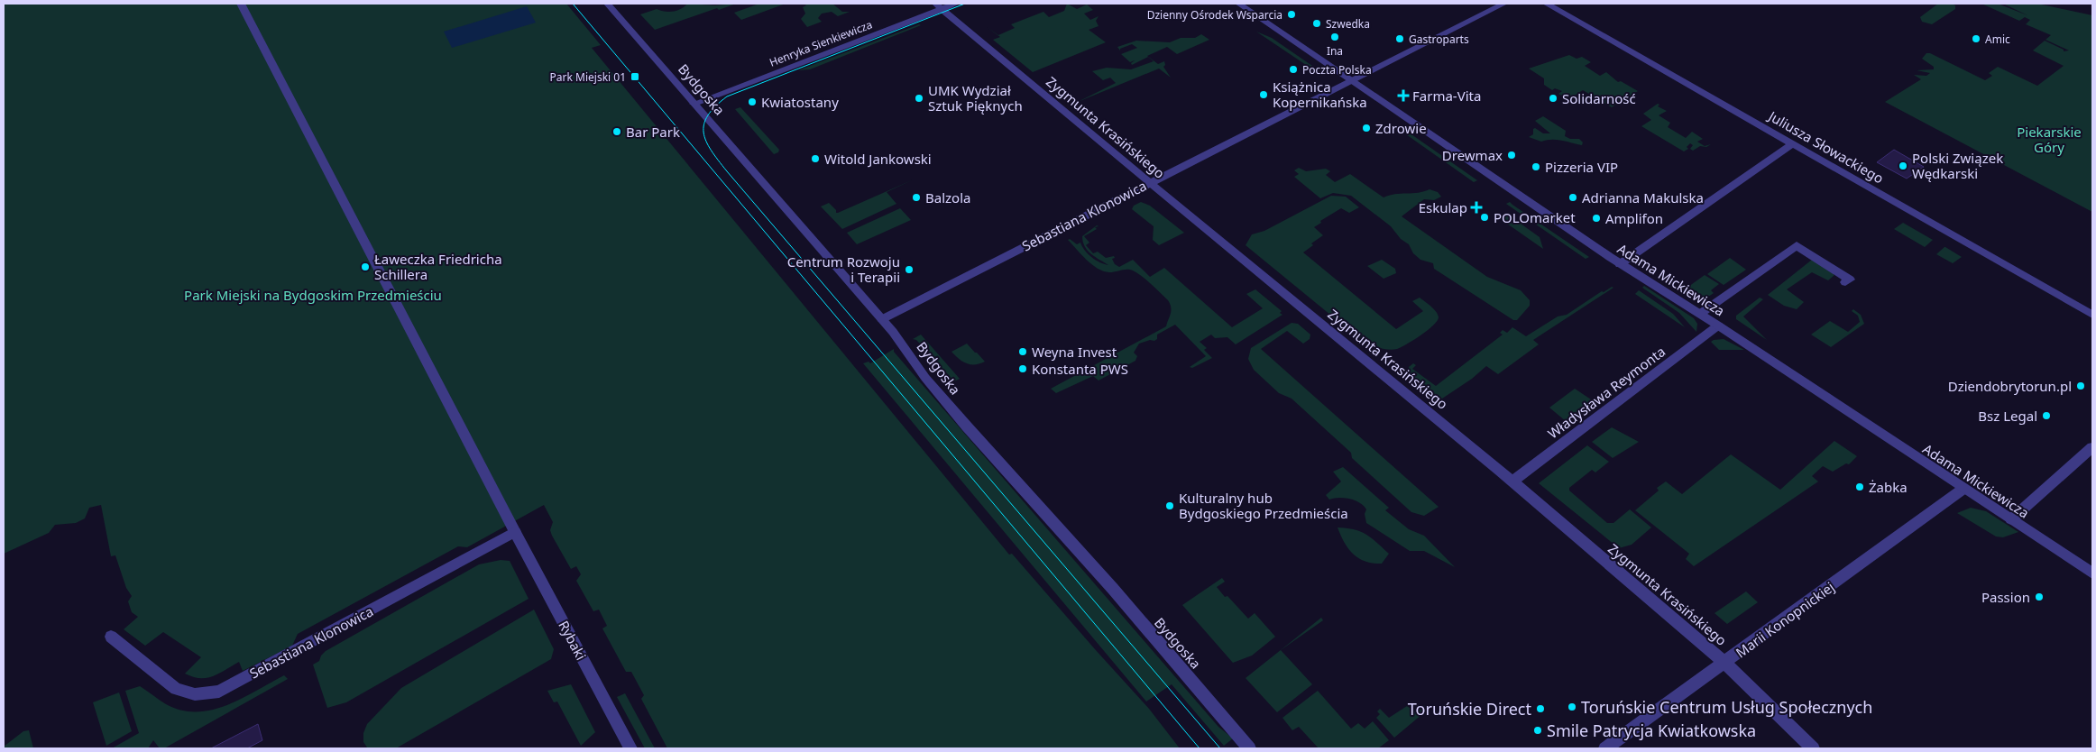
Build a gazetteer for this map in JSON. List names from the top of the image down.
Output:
{
  "streets": {
    "street": [
      "Henryka Sienkiewicza",
      "Bydgoska",
      "Zygmunta Krasińskiego",
      "Juliusza Słowackiego",
      "Sebastiana Klonowica",
      "Adama Mickiewicza",
      "Władysława Reymonta",
      "Marii Konopnickiej",
      "Rybaki"
    ]
  },
  "crossings": [
    ["Henryka Sienkiewicza", "Bydgoska"],
    ["Henryka Sienkiewicza", "Zygmunta Krasińskiego"],
    ["Bydgoska", "Sebastiana Klonowica"],
    ["Zygmunta Krasińskiego", "Sebastiana Klonowica"],
    ["Zygmunta Krasińskiego", "Władysława Reymonta"],
    ["Zygmunta Krasińskiego", "Marii Konopnickiej"],
    ["Sebastiana Klonowica", "Adama Mickiewicza"],
    ["Sebastiana Klonowica", "Rybaki"],
    ["Adama Mickiewicza", "Władysława Reymonta"],
    ["Adama Mickiewicza", "Marii Konopnickiej"]
  ],
  "parks": ["Piekarskie Góry", "Park Miejski na Bydgoskim Przedmieściu"],
  "places": {
    "other": [
      "Dzienny Ośrodek Wsparcia",
      "Szwedka",
      "Ina",
      "Gastroparts",
      "Amic",
      "Poczta Polska",
      "Książnica Kopernikańska",
      "UMK Wydział Sztuk Pięknych",
      "Solidarność",
      "Kwiatostany",
      "Zdrowie",
      "Bar Park",
      "Drewmax",
      "Witold Jankowski",
      "Polski Związek Wędkarski",
      "Pizzeria VIP",
      "Balzola",
      "Adrianna Makulska",
      "POLOmarket",
      "Amplifon",
      "Ławeczka Friedricha Schillera",
      "Centrum Rozwoju i Terapii",
      "Weyna Invest",
      "Konstanta PWS",
      "Dziendobrytorun.pl",
      "Bsz Legal",
      "Żabka",
      "Kulturalny hub Bydgoskiego Przedmieścia",
      "Passion",
      "Toruńskie Centrum Usług Społecznych",
      "Toruńskie Direct",
      "Smile Patrycja Kwiatkowska"
    ],
    "transit": ["Park Miejski 01"],
    "health": ["Farma-Vita", "Eskulap"]
  }
}
